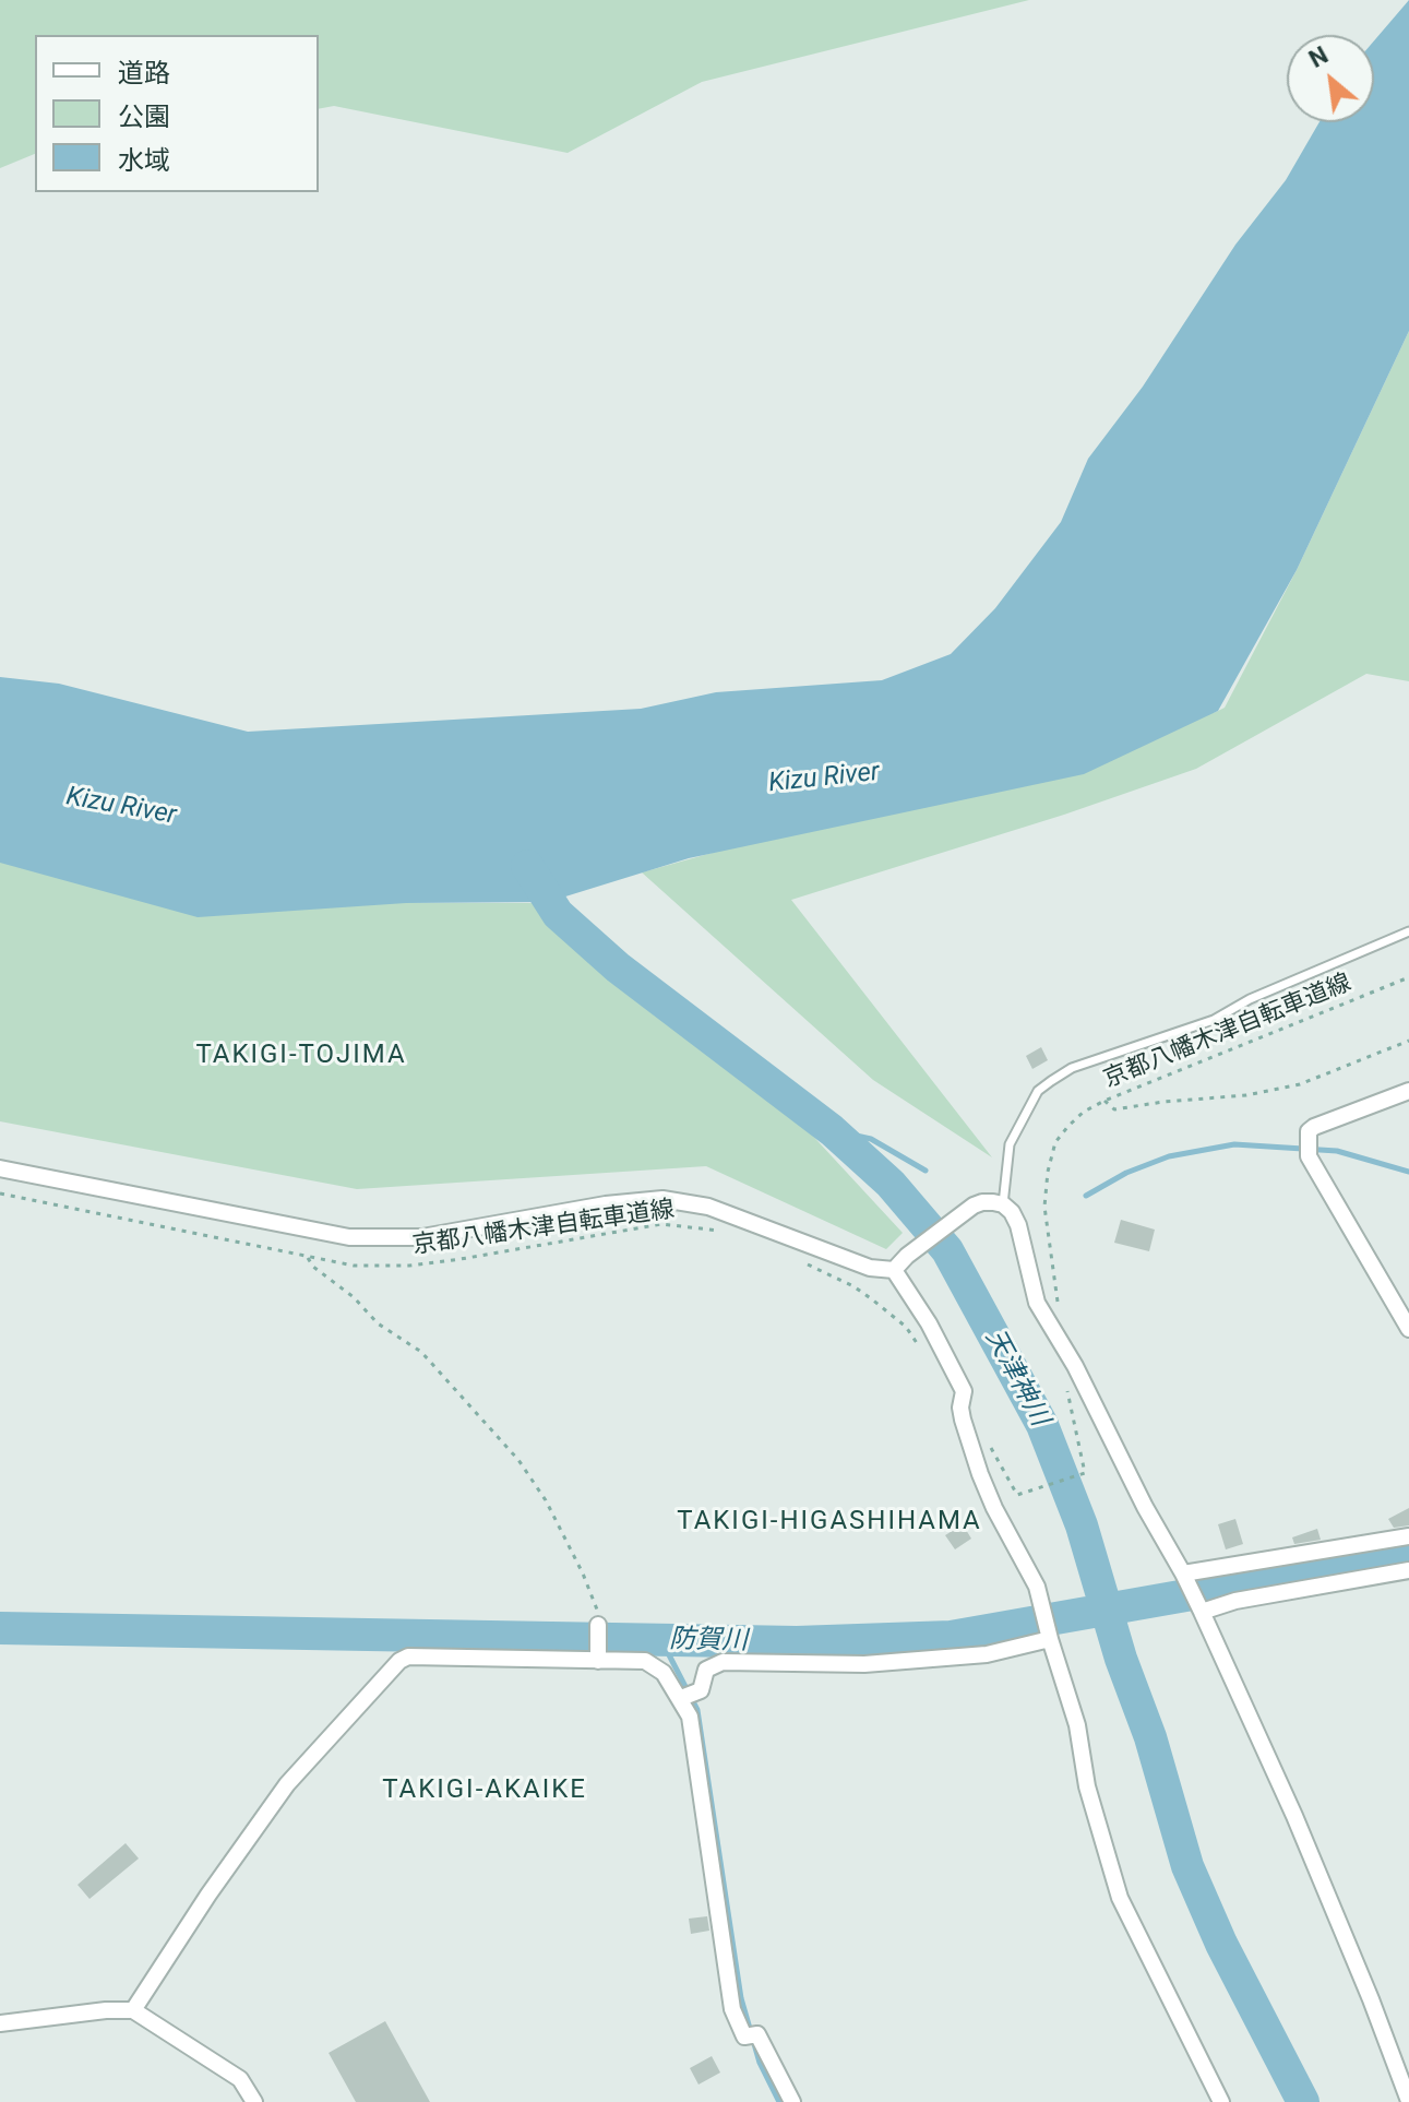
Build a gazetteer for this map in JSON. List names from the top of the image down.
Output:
{
  "streets": {
    "path": ["京都八幡木津自転車道線"]
  },
  "districts": ["TAKIGI-TOJIMA", "TAKIGI-HIGASHIHAMA", "TAKIGI-AKAIKE"],
  "water": ["Kizu River", "天津神川", "防賀川"],
  "legend": ["道路", "公園", "水域"],
  "north": "top left"
}
